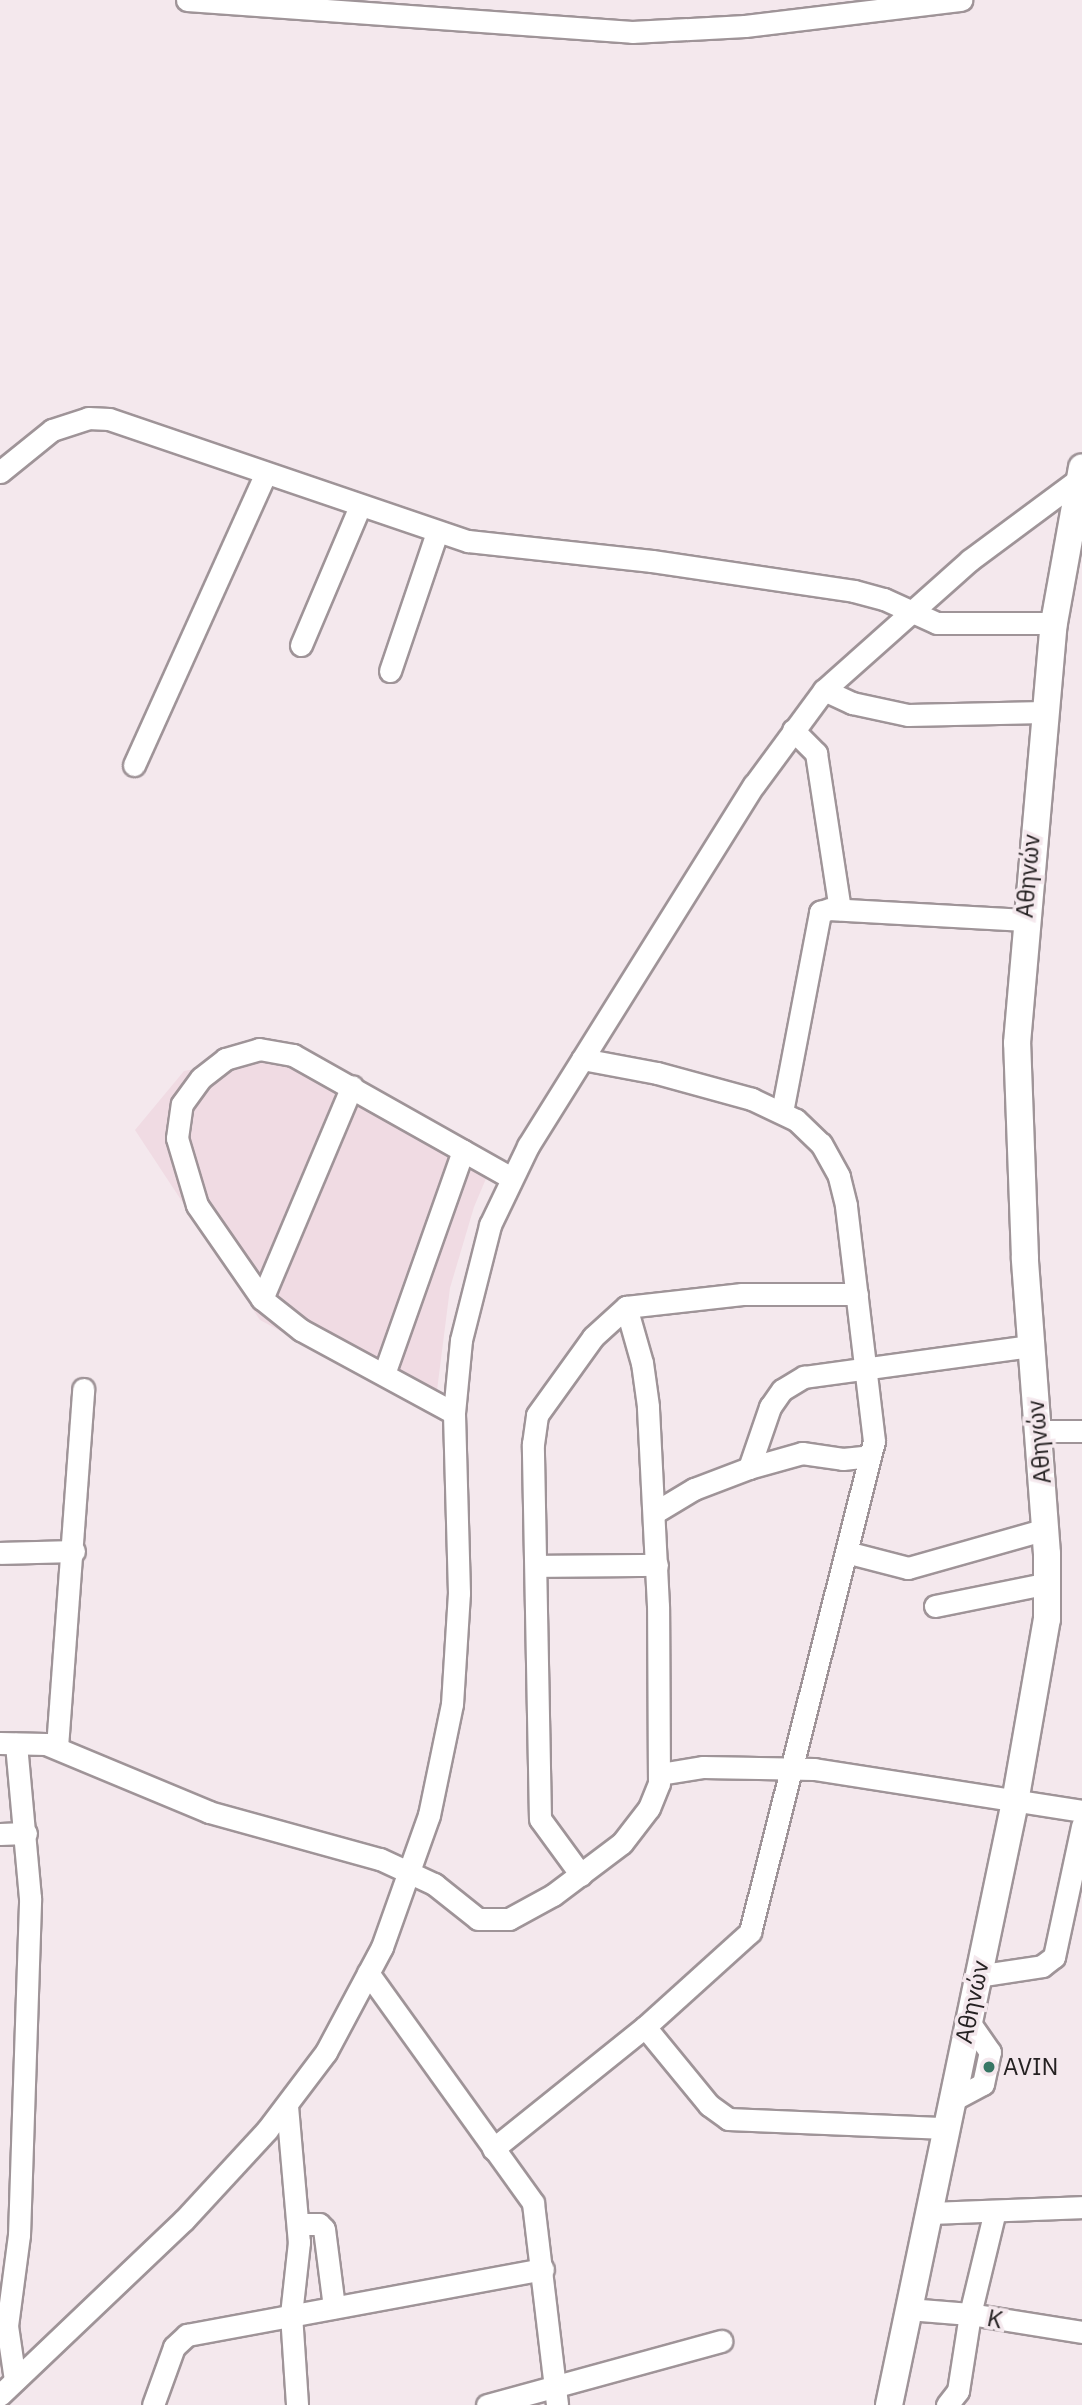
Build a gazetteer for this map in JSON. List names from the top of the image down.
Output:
{
  "streets": {
    "main road": ["Αθηνών"],
    "street": ["Κ"]
  },
  "crossings": [
    ["Αθηνών", "Κ"]
  ],
  "places": ["AVIN"]
}
